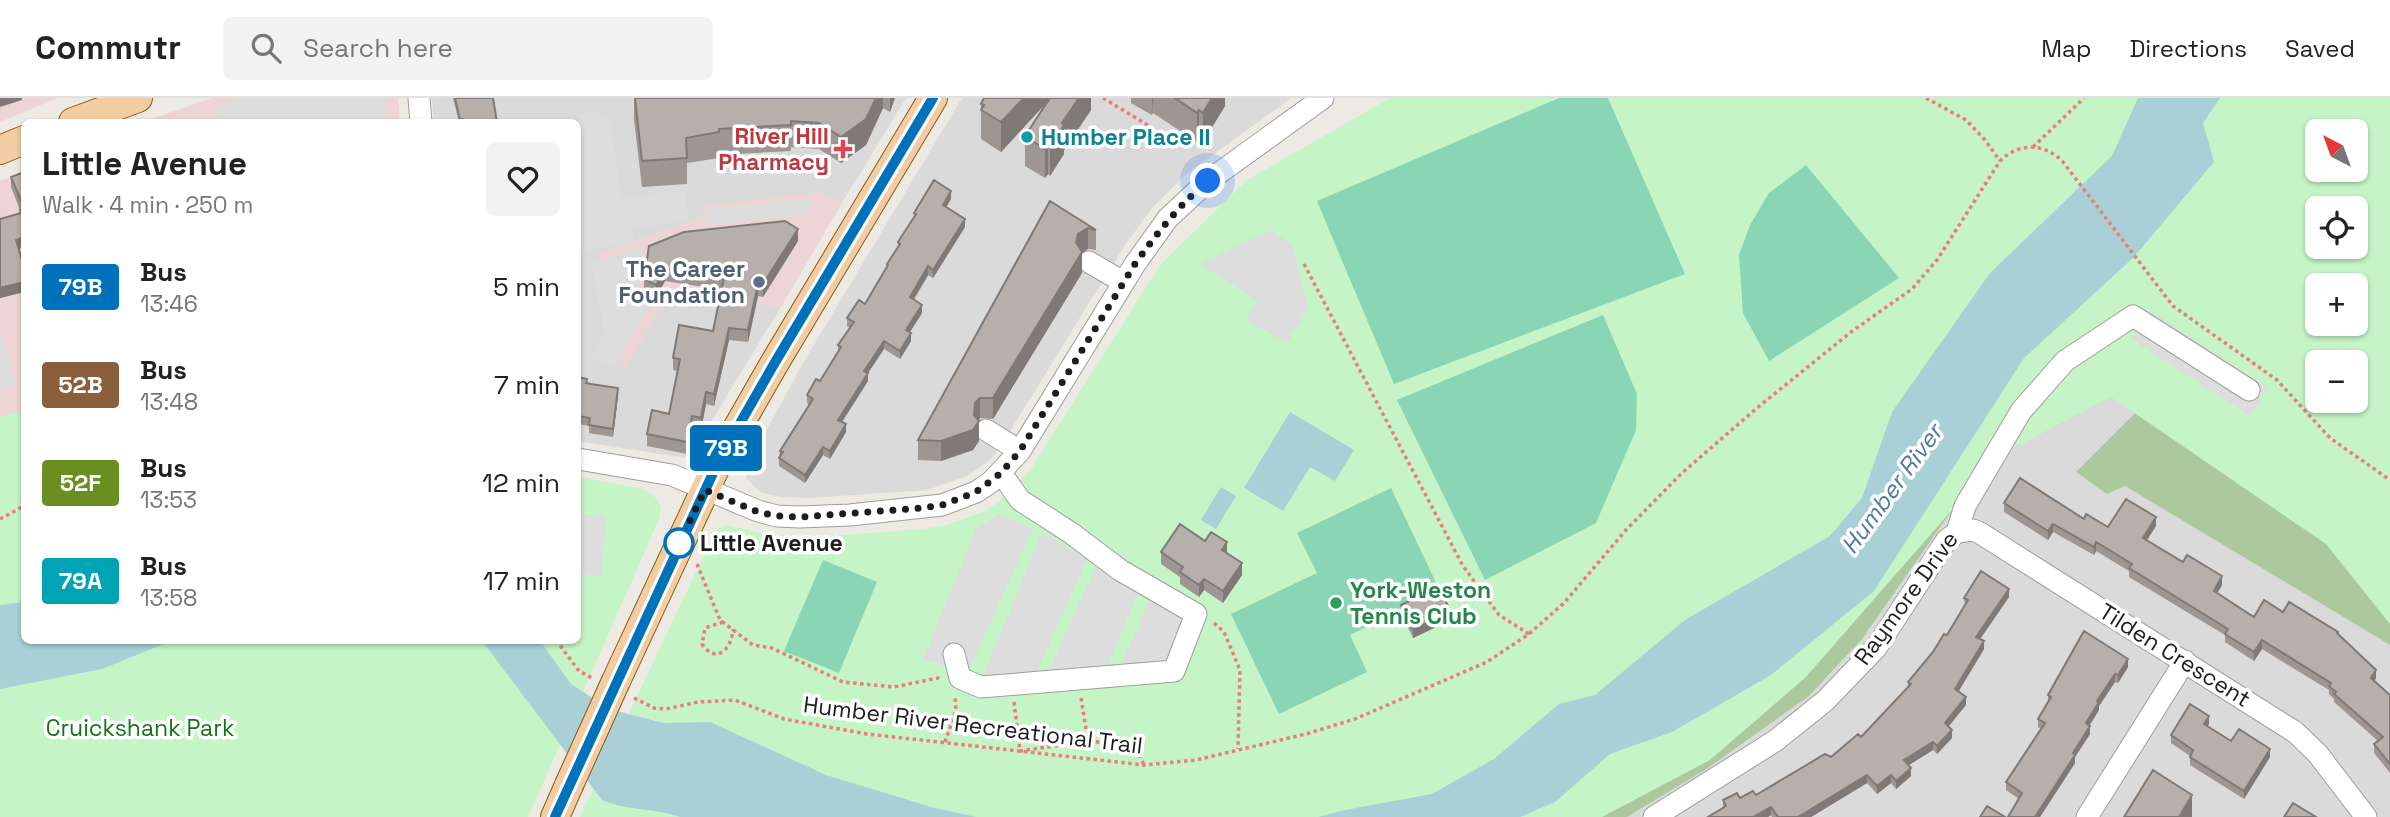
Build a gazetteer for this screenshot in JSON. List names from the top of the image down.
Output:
{
  "streets": {
    "street": ["Raymore Drive", "Tilden Crescent"],
    "path": ["Humber River Recreational Trail"]
  },
  "crossings": [
    ["Raymore Drive", "Tilden Crescent"]
  ],
  "water": ["Humber River"],
  "parks": ["Cruickshank Park"],
  "places": {
    "other": [
      "Humber Place II",
      "The Career Foundation",
      "Little Avenue",
      "York-Weston Tennis Club"
    ],
    "health": ["River Hill Pharmacy"]
  },
  "lines": ["bus line 79B"],
  "north": "top left",
  "page": {
    "header": "Commutr",
    "search": "Search here",
    "nav": ["Map", "Directions", "Saved"],
    "on_map": "79B",
    "map_buttons": ["+", "−"],
    "heading": ["Little Avenue", "Walk · 4 min · 250 m"],
    "list": [
      {
        "mark": "79B",
        "name": "Bus",
        "note": "13:46",
        "value": "5 min"
      },
      {
        "mark": "52B",
        "name": "Bus",
        "note": "13:48",
        "value": "7 min"
      },
      {
        "mark": "52F",
        "name": "Bus",
        "note": "13:53",
        "value": "12 min"
      },
      {
        "mark": "79A",
        "name": "Bus",
        "note": "13:58",
        "value": "17 min"
      }
    ]
  }
}
